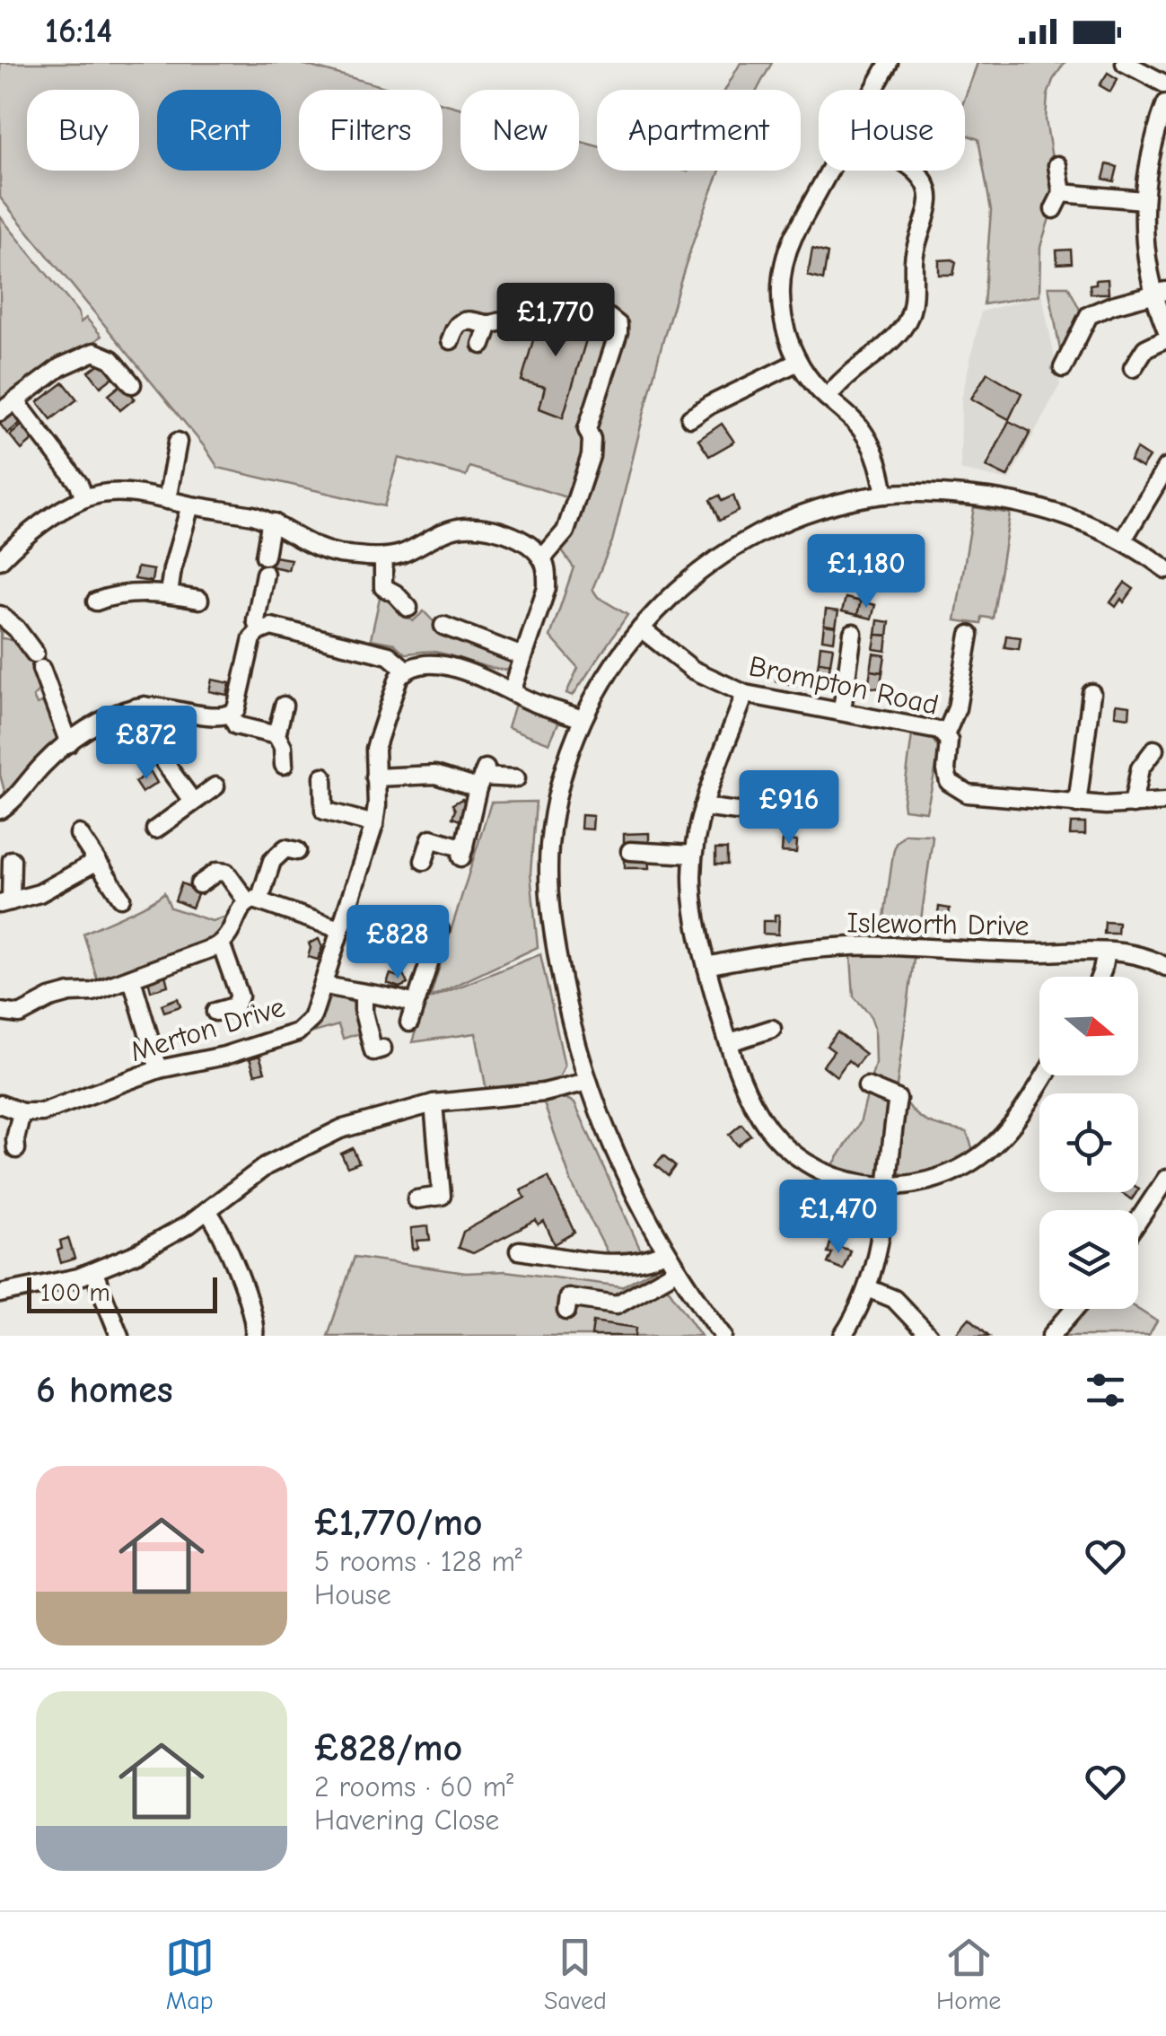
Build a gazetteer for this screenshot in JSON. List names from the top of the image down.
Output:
{
  "streets": {
    "street": ["Brompton Road", "Isleworth Drive", "Merton Drive"]
  },
  "scale_bar": "100 m",
  "north": "right",
  "page": {
    "status": "16:14",
    "chip": [
      "Buy",
      "Rent",
      "Filters",
      "New",
      "Apartment",
      "House"
    ],
    "price": [
      "£1,770",
      "£1,180",
      "£872",
      "£916",
      "£828",
      "£1,470"
    ],
    "scale": "100 m",
    "heading": "6 homes",
    "list": [
      {
        "name": "£1,770/mo",
        "note": "5 rooms · 128 m² · House"
      },
      {
        "name": "£828/mo",
        "note": "2 rooms · 60 m² · Havering Close"
      }
    ],
    "tabs": ["Map", "Saved", "Home"]
  }
}
